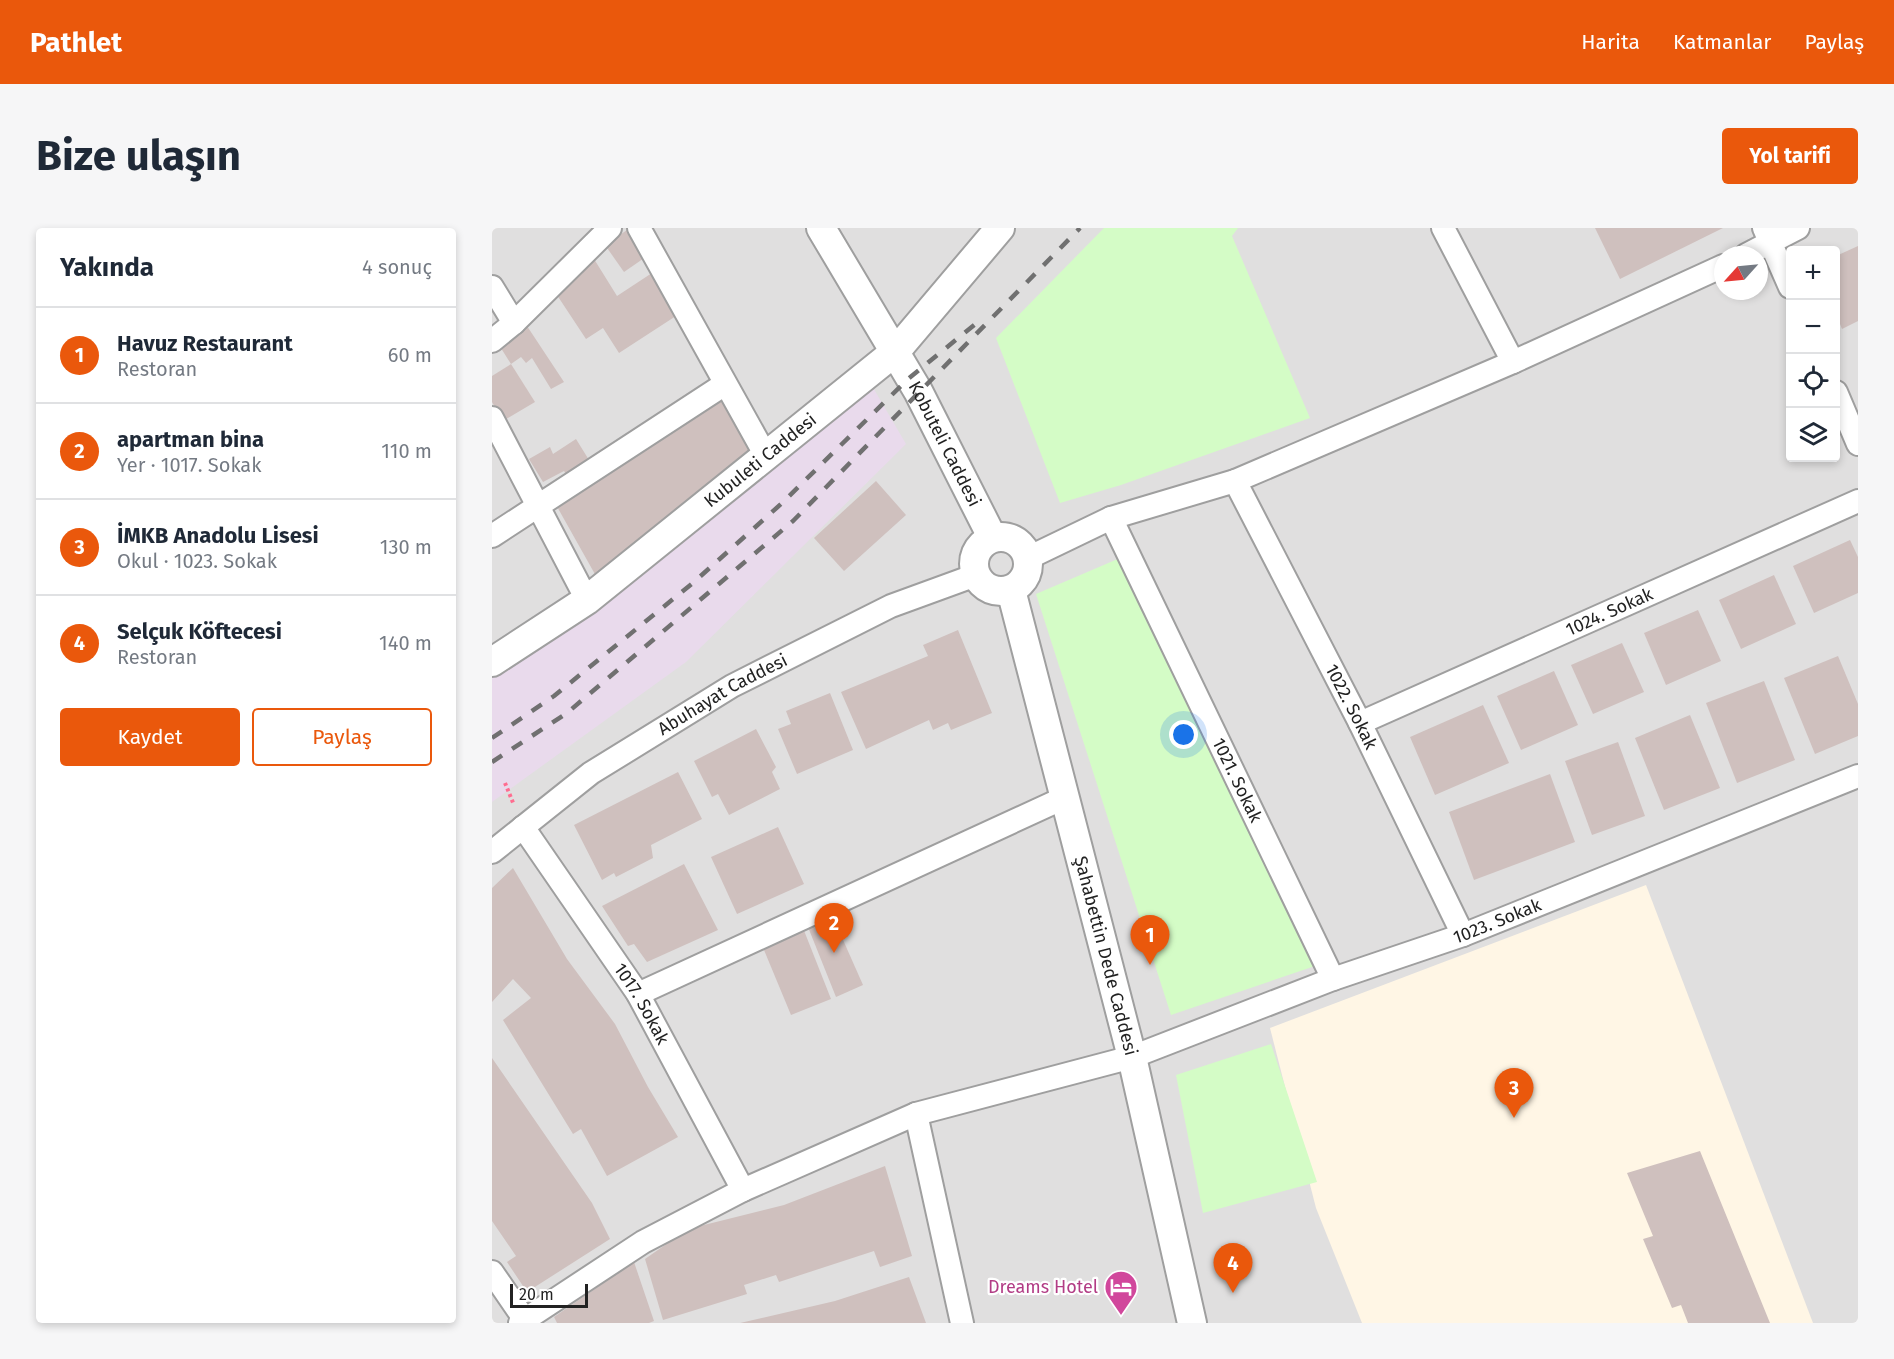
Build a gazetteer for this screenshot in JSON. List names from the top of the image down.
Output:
{
  "streets": {
    "street": [
      "Kobuteli Caddesi",
      "Kubuleti Caddesi",
      "1024. Sokak",
      "Abuhayat Caddesi",
      "1022. Sokak",
      "1021. Sokak",
      "1023. Sokak",
      "Şahabettin Dede Caddesi",
      "1017. Sokak"
    ]
  },
  "crossings": [
    ["Kobuteli Caddesi", "Kubuleti Caddesi"],
    ["Kobuteli Caddesi", "Abuhayat Caddesi"],
    ["Kobuteli Caddesi", "Şahabettin Dede Caddesi"],
    ["1024. Sokak", "1022. Sokak"],
    ["Abuhayat Caddesi", "Şahabettin Dede Caddesi"],
    ["Abuhayat Caddesi", "1017. Sokak"],
    ["1022. Sokak", "1023. Sokak"],
    ["1021. Sokak", "1023. Sokak"],
    ["1023. Sokak", "Şahabettin Dede Caddesi"],
    ["1023. Sokak", "1017. Sokak"]
  ],
  "places": {
    "hotel": ["Dreams Hotel"]
  },
  "scale_bar": "20 m",
  "north": "bottom left",
  "page": {
    "header": "Pathlet",
    "nav": ["Harita", "Katmanlar", "Paylaş"],
    "buttons": [
      "Yol tarifi",
      ["Kaydet", "Paylaş"]
    ],
    "title": "Bize ulaşın",
    "heading": ["Yakında", "4 sonuç"],
    "map_buttons": ["+", "−"],
    "list": [
      {
        "mark": "1",
        "name": "Havuz Restaurant",
        "note": "Restoran",
        "value": "60 m"
      },
      {
        "mark": "2",
        "name": "apartman bina",
        "note": "Yer · 1017. Sokak",
        "value": "110 m"
      },
      {
        "mark": "3",
        "name": "İMKB Anadolu Lisesi",
        "note": "Okul · 1023. Sokak",
        "value": "130 m"
      },
      {
        "mark": "4",
        "name": "Selçuk Köftecesi",
        "note": "Restoran",
        "value": "140 m"
      }
    ],
    "pins": [
      "2",
      "1",
      "3",
      "4"
    ],
    "scale": "20 m"
  }
}
